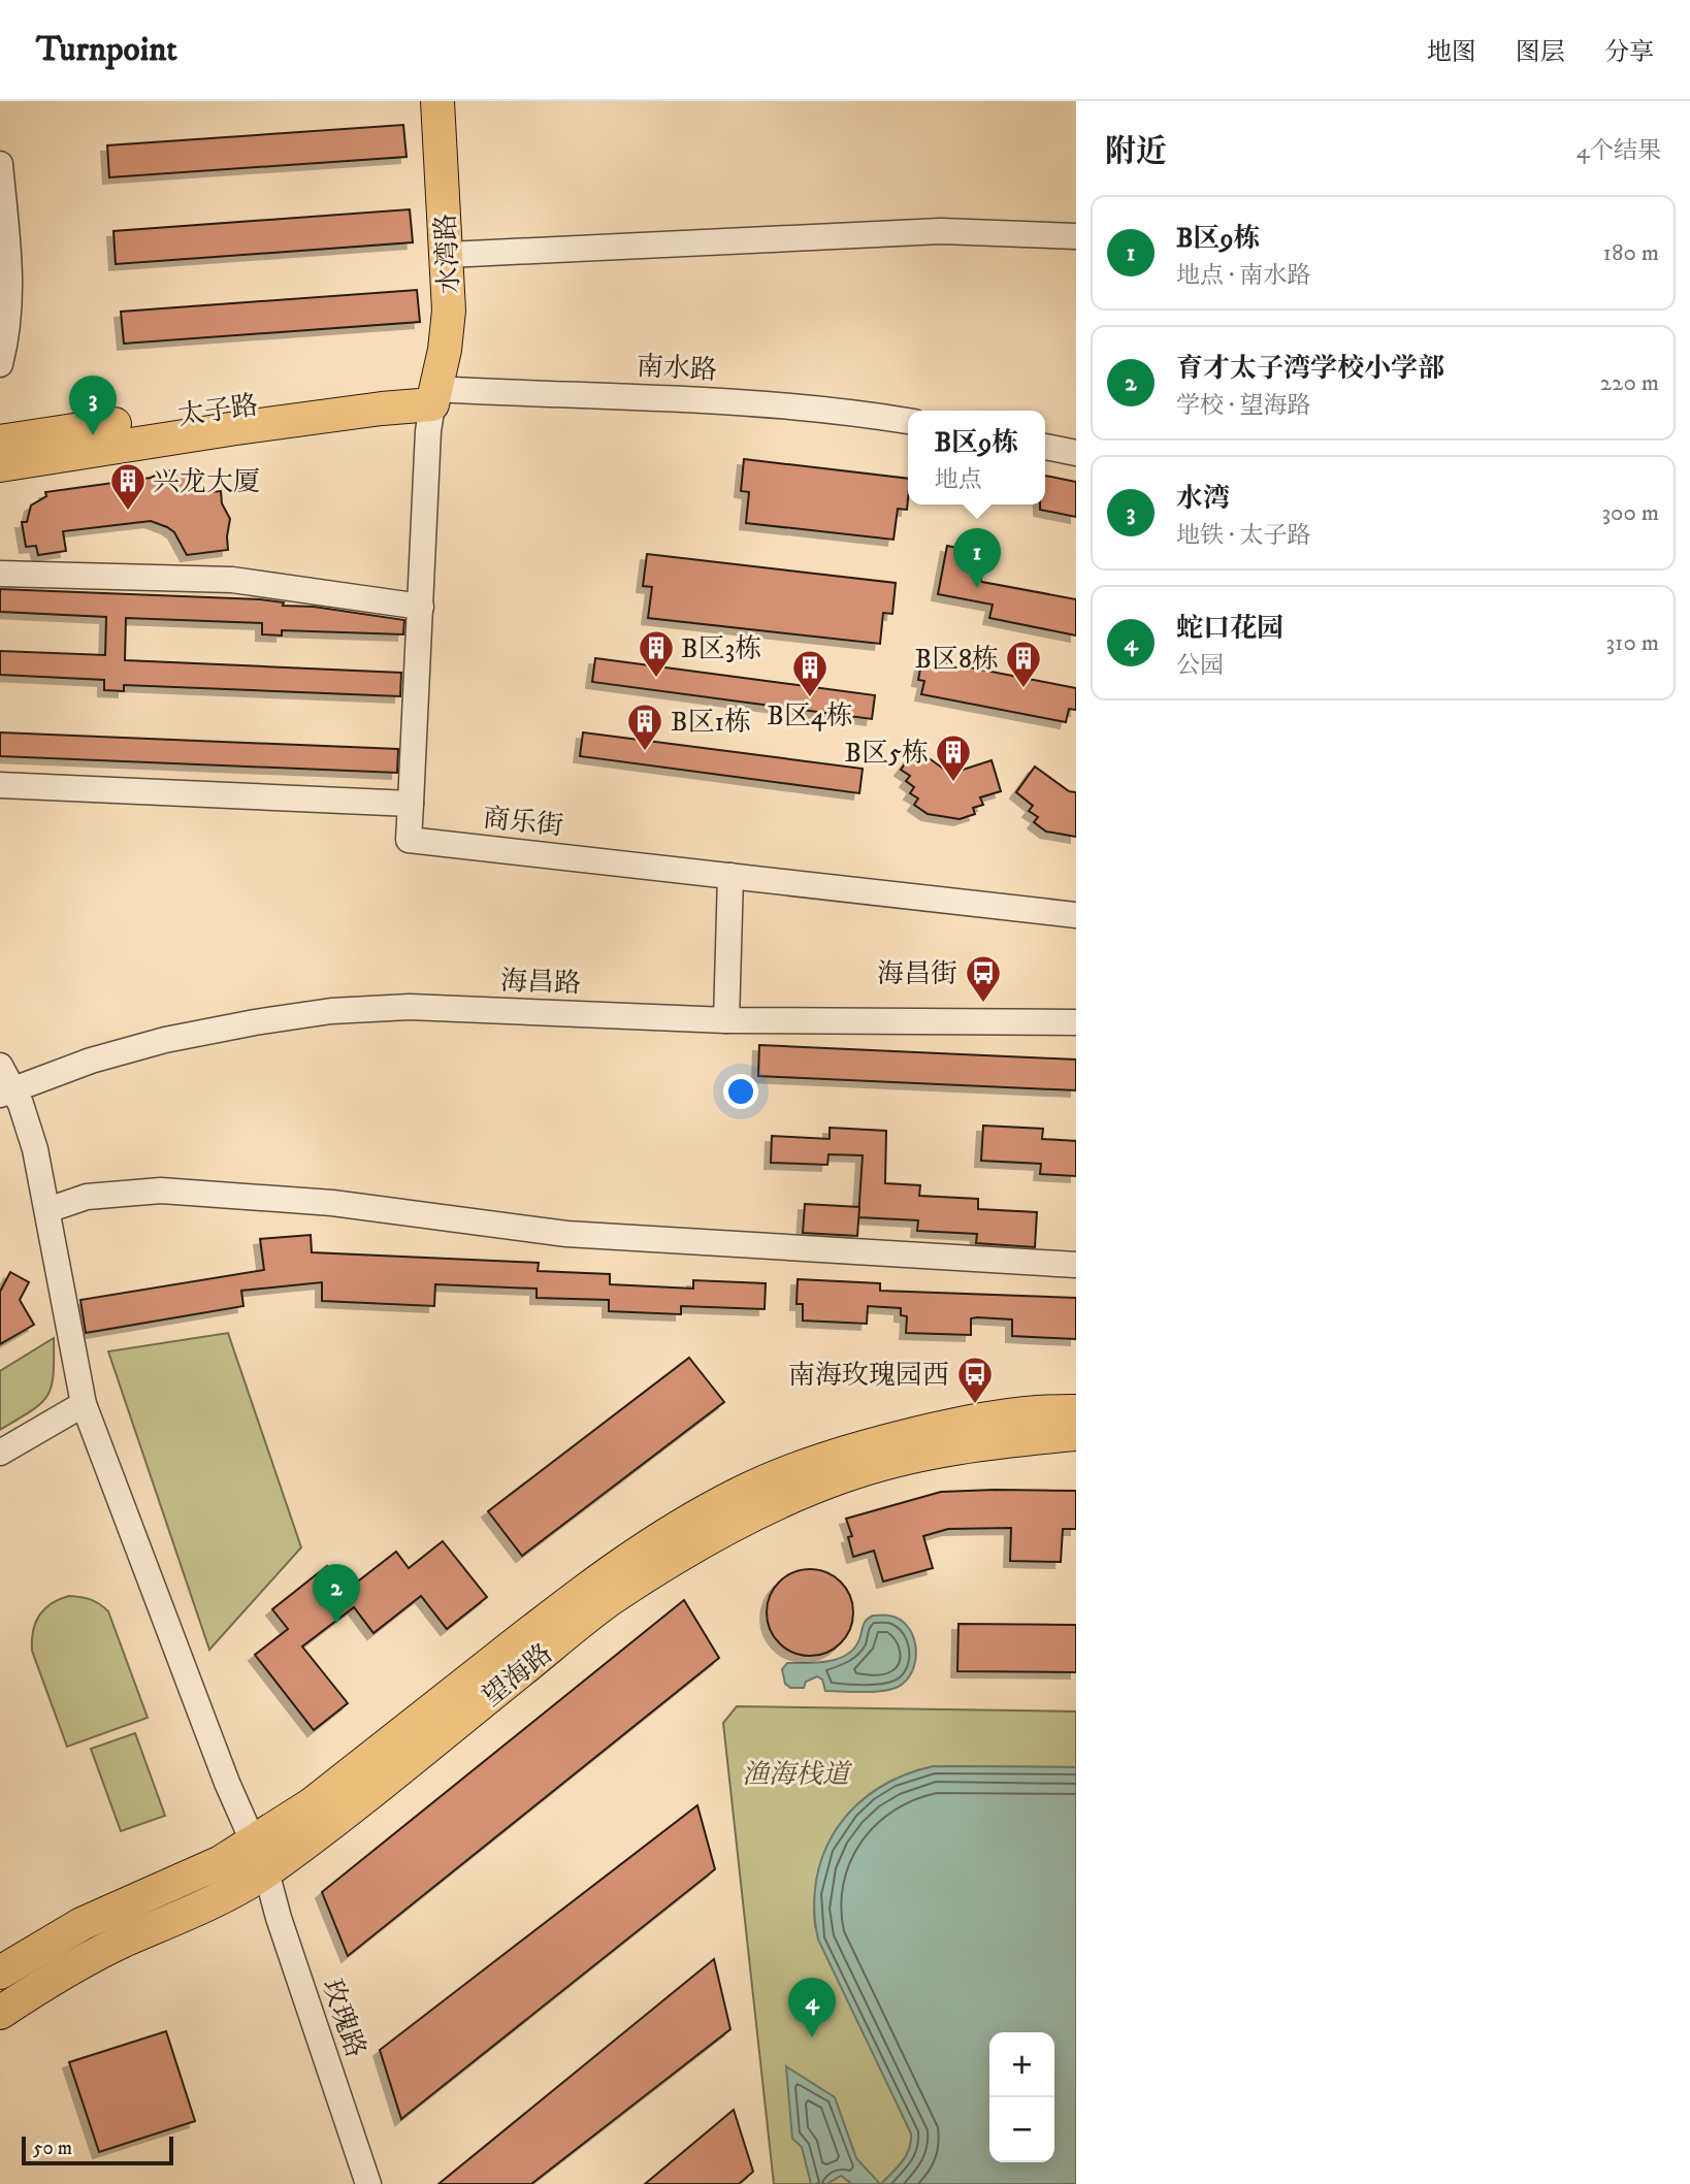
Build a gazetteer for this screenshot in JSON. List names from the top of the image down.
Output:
{
  "streets": {
    "main road": ["水湾路", "太子路", "望海路"],
    "street": [
      "南水路",
      "商乐街",
      "海昌路",
      "玫瑰路"
    ]
  },
  "crossings": [
    ["水湾路", "南水路"],
    ["水湾路", "太子路"],
    ["南水路", "太子路"],
    ["海昌路", "玫瑰路"],
    ["望海路", "玫瑰路"]
  ],
  "parks": ["渔海栈道"],
  "places": {
    "building": [
      "兴龙大厦",
      "B区3栋",
      "B区8栋",
      "B区4栋",
      "B区1栋",
      "B区5栋"
    ],
    "bus stop": ["海昌街", "南海玫瑰园西"]
  },
  "scale_bar": "50 m",
  "page": {
    "header": "Turnpoint",
    "nav": ["地图", "图层", "分享"],
    "heading": ["附近", "4个结果"],
    "list": [
      {
        "mark": "1",
        "name": "B区9栋",
        "note": "地点 · 南水路",
        "value": "180 m"
      },
      {
        "mark": "2",
        "name": "育才太子湾学校小学部",
        "note": "学校 · 望海路",
        "value": "220 m"
      },
      {
        "mark": "3",
        "name": "水湾",
        "note": "地铁 · 太子路",
        "value": "300 m"
      },
      {
        "mark": "4",
        "name": "蛇口花园",
        "note": "公园",
        "value": "310 m"
      }
    ],
    "pins": [
      "3",
      "1",
      "2",
      "4"
    ],
    "popup": ["B区9栋", "地点"],
    "map_buttons": ["+", "−"],
    "scale": "50 m"
  }
}
